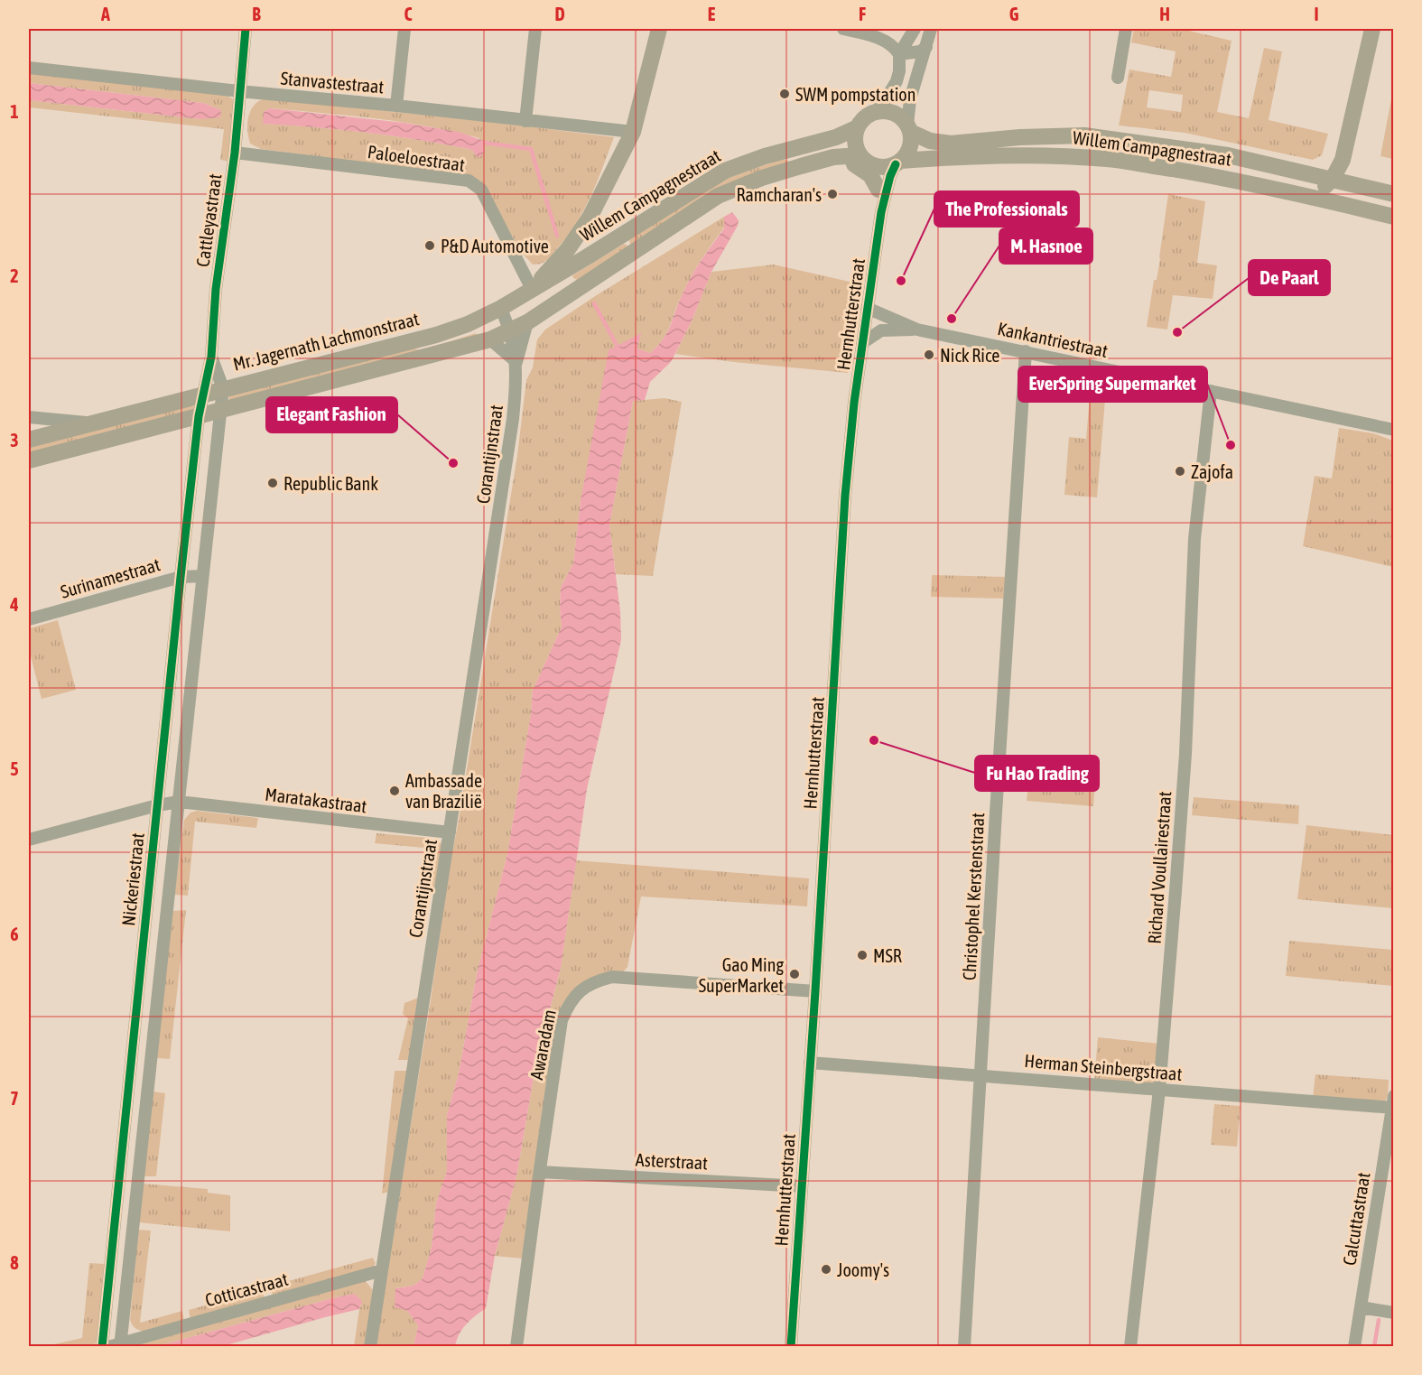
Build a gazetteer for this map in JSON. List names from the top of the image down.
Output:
{
  "streets": {
    "main road": ["Willem Campagnestraat", "Mr. Jagernath Lachmonstraat"],
    "street": [
      "Stanvastestraat",
      "Paloeloestraat",
      "Cattleyastraat",
      "Hernhutterstraat",
      "Kankantriestraat",
      "Corantijnstraat",
      "Surinamestraat",
      "Maratakastraat",
      "Richard Voullairestraat",
      "Nickeriestraat",
      "Christophel Kerstenstraat",
      "Awaradam",
      "Herman Steinbergstraat",
      "Asterstraat",
      "Calcuttastraat",
      "Cotticastraat"
    ]
  },
  "crossings": [
    ["Stanvastestraat", "Cattleyastraat"],
    ["Willem Campagnestraat", "Paloeloestraat"],
    ["Willem Campagnestraat", "Hernhutterstraat"],
    ["Willem Campagnestraat", "Mr. Jagernath Lachmonstraat"],
    ["Willem Campagnestraat", "Corantijnstraat"],
    ["Paloeloestraat", "Cattleyastraat"],
    ["Paloeloestraat", "Mr. Jagernath Lachmonstraat"],
    ["Cattleyastraat", "Mr. Jagernath Lachmonstraat"],
    ["Cattleyastraat", "Nickeriestraat"],
    ["Hernhutterstraat", "Kankantriestraat"],
    ["Hernhutterstraat", "Awaradam"],
    ["Hernhutterstraat", "Herman Steinbergstraat"],
    ["Hernhutterstraat", "Asterstraat"],
    ["Kankantriestraat", "Richard Voullairestraat"],
    ["Kankantriestraat", "Christophel Kerstenstraat"],
    ["Mr. Jagernath Lachmonstraat", "Corantijnstraat"],
    ["Mr. Jagernath Lachmonstraat", "Nickeriestraat"],
    ["Corantijnstraat", "Maratakastraat"],
    ["Corantijnstraat", "Cotticastraat"],
    ["Surinamestraat", "Nickeriestraat"],
    ["Maratakastraat", "Nickeriestraat"],
    ["Richard Voullairestraat", "Herman Steinbergstraat"],
    ["Nickeriestraat", "Cotticastraat"],
    ["Christophel Kerstenstraat", "Herman Steinbergstraat"],
    ["Awaradam", "Asterstraat"],
    ["Herman Steinbergstraat", "Calcuttastraat"]
  ],
  "places": [
    "SWM pompstation",
    "Ramcharan's",
    "P&D Automotive",
    "The Professionals",
    "M. Hasnoe",
    "De Paarl",
    "Nick Rice",
    "EverSpring Supermarket",
    "Elegant Fashion",
    "Zajofa",
    "Republic Bank",
    "Fu Hao Trading",
    "Ambassade van Brazilië",
    "MSR",
    "Gao Ming SuperMarket",
    "Joomy's"
  ],
  "grid": {
    "columns": [
      "A",
      "B",
      "C",
      "D",
      "E",
      "F",
      "G",
      "H",
      "I"
    ],
    "rows": [
      "1",
      "2",
      "3",
      "4",
      "5",
      "6",
      "7",
      "8"
    ]
  }
}
